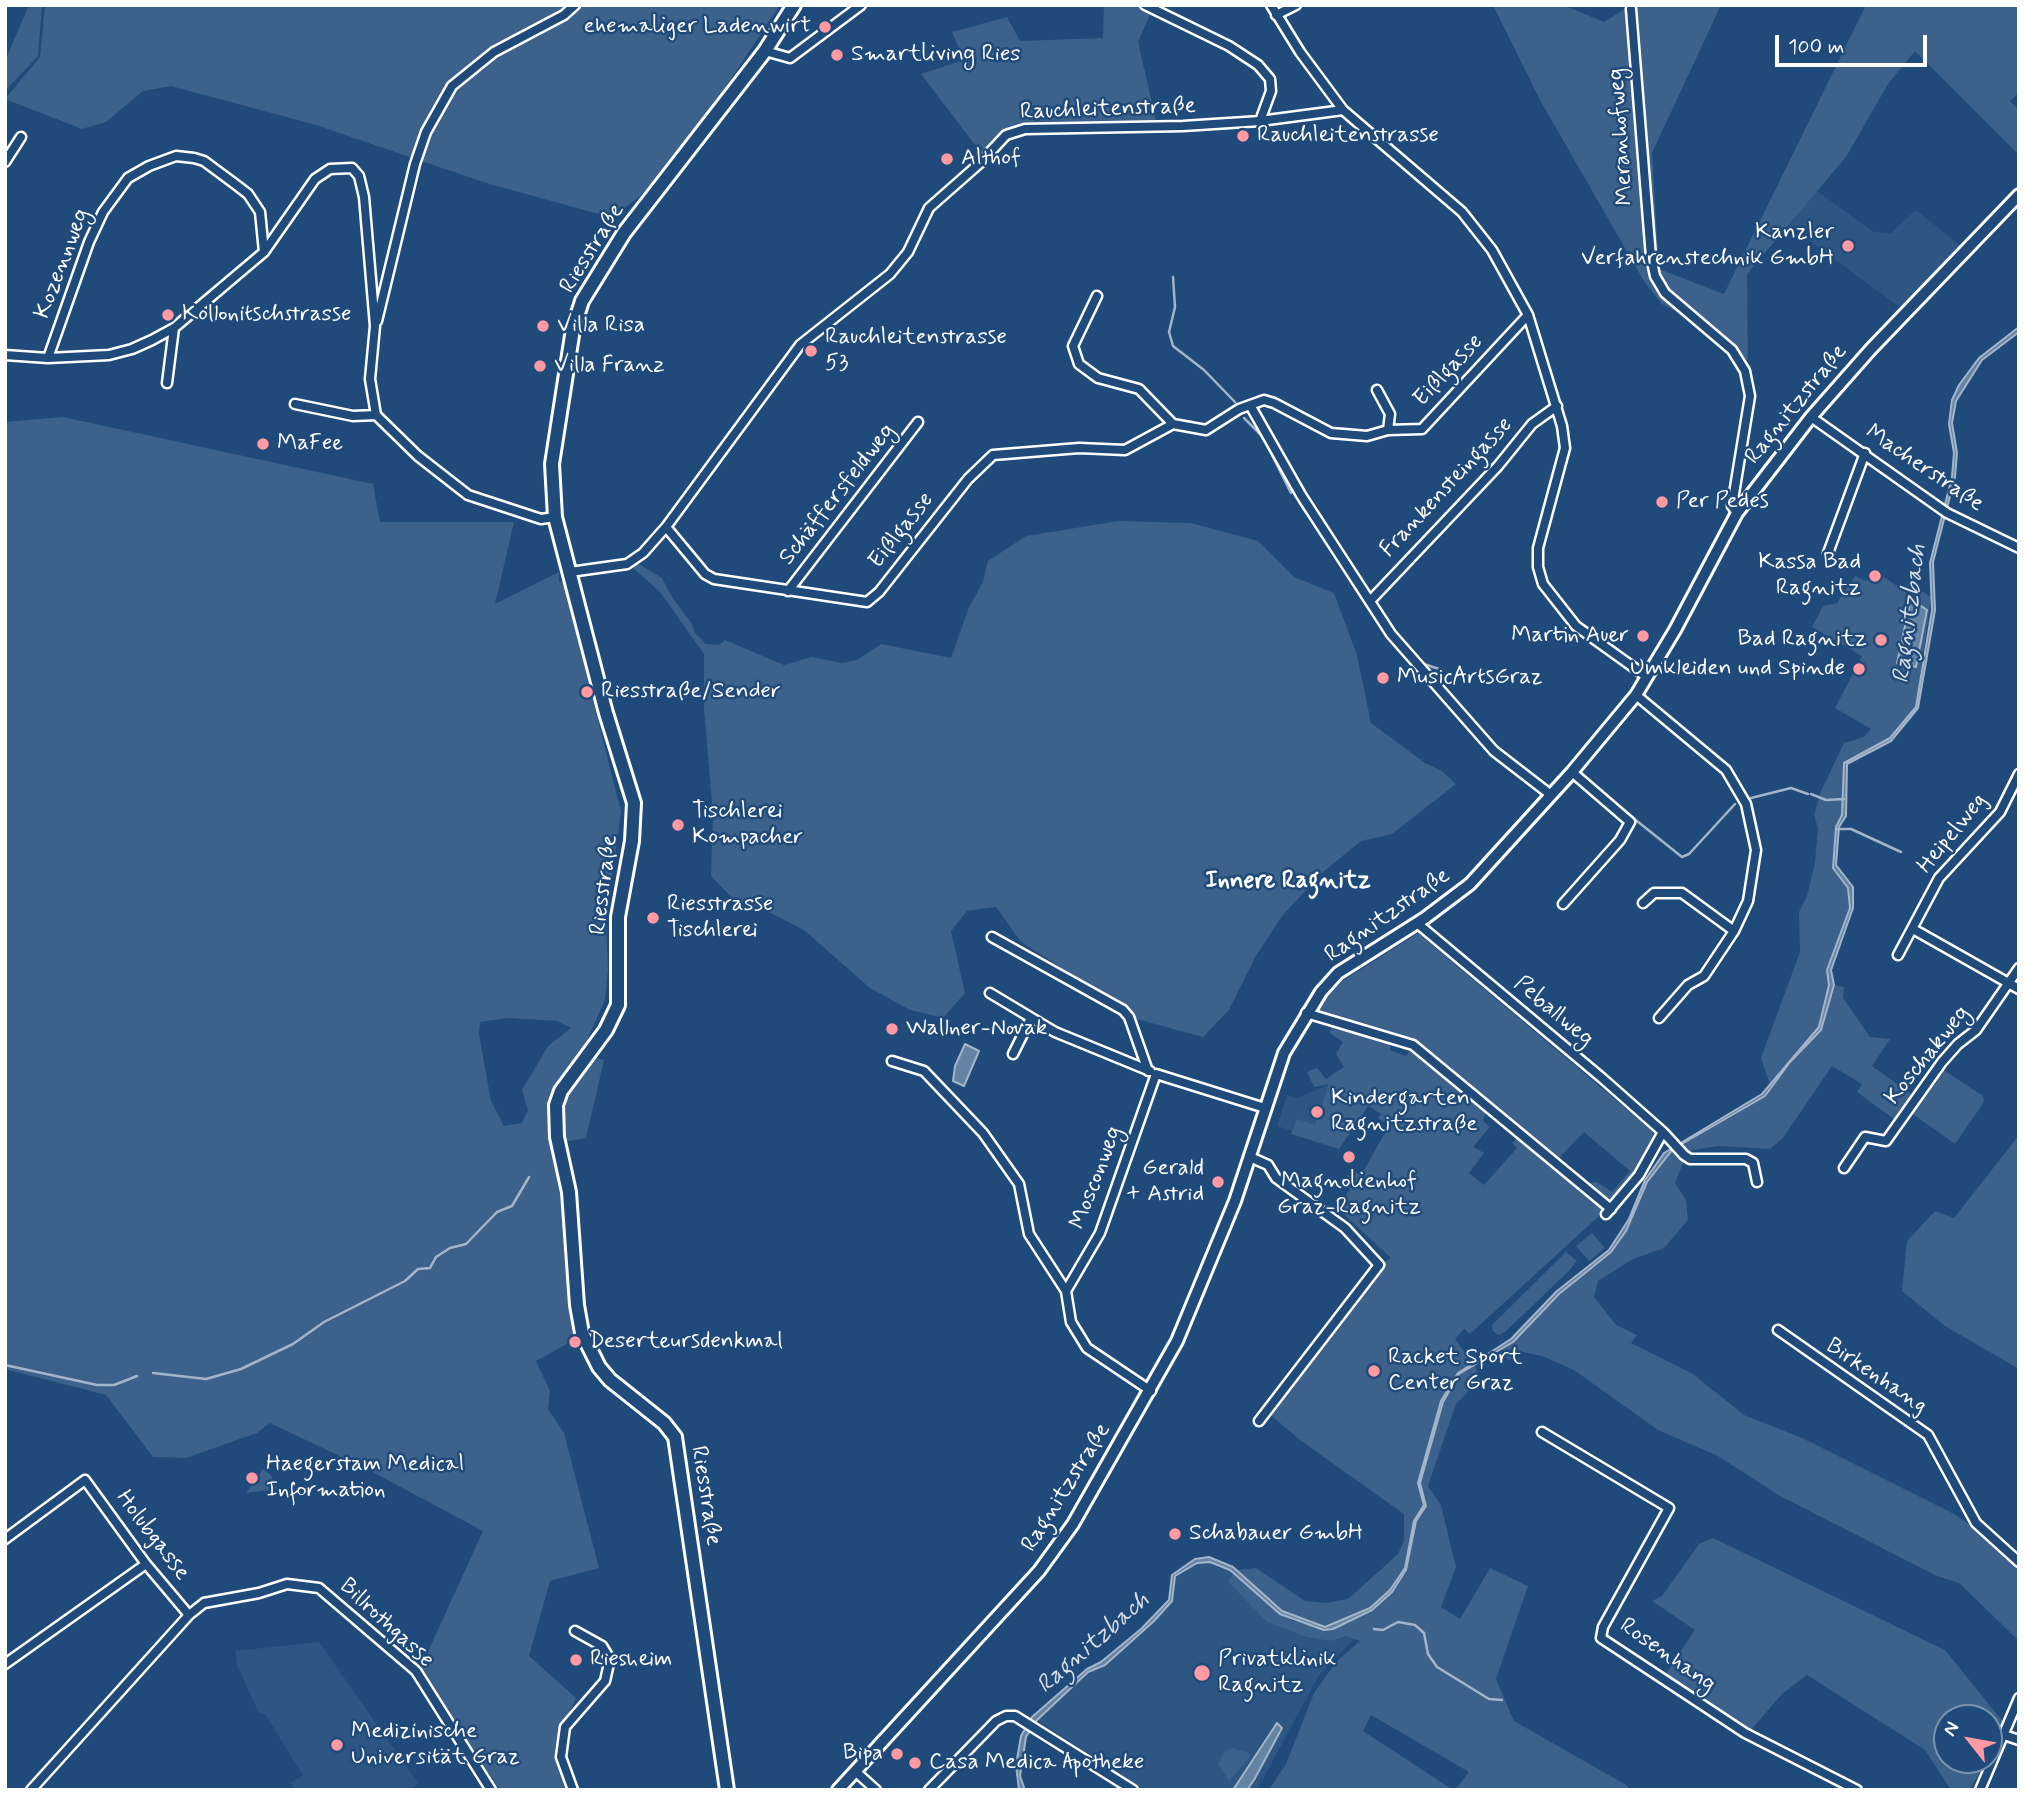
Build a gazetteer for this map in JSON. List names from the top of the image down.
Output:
{
  "streets": {
    "main road": ["Riesstraße", "Ragnitzstraße"],
    "street": [
      "Rauchleitenstraße",
      "Meranhofweg",
      "Kozennweg",
      "Eißlgasse",
      "Macherstraße",
      "Frankensteingasse",
      "Schäffersfeldweg",
      "Heipelweg",
      "Peballweg",
      "Koschakweg",
      "Mosconweg",
      "Birkenhang",
      "Holubgasse",
      "Billrothgasse",
      "Rosenhang"
    ]
  },
  "crossings": [
    ["Rauchleitenstraße", "Riesstraße"],
    ["Rauchleitenstraße", "Eißlgasse"],
    ["Meranhofweg", "Ragnitzstraße"],
    ["Eißlgasse", "Schäffersfeldweg"],
    ["Ragnitzstraße", "Macherstraße"],
    ["Ragnitzstraße", "Peballweg"],
    ["Holubgasse", "Billrothgasse"]
  ],
  "districts": ["Innere Ragnitz"],
  "water": ["Ragnitzbach"],
  "places": [
    "ehemaliger Ladenwirt",
    "Smartliving Ries",
    "Rauchleitenstrasse",
    "Althof",
    "Kanzler Verfahrenstechnik GmbH",
    "Kollonitschstrasse",
    "Villa Risa",
    "Rauchleitenstrasse 53",
    "Villa Franz",
    "MaFee",
    "Per Pedes",
    "Kassa Bad Ragnitz",
    "Martin Auer",
    "Bad Ragnitz",
    "Umkleiden und Spinde",
    "MusicArtsGraz",
    "Riesstraße/Sender",
    "Tischlerei Kompacher",
    "Riesstrasse Tischlerei",
    "Wallner-Novak",
    "Kindergarten Ragnitzstraße",
    "Magnolienhof Graz-Ragnitz",
    "Gerald + Astrid",
    "Deserteursdenkmal",
    "Racket Sport Center Graz",
    "Haegerstam Medical Information",
    "Schabauer GmbH",
    "Riesheim",
    "Privatklinik Ragnitz",
    "Medizinische Universität Graz",
    "Bipa",
    "Casa Medica Apotheke"
  ],
  "scale_bar": "100 m",
  "north": "top left"
}
